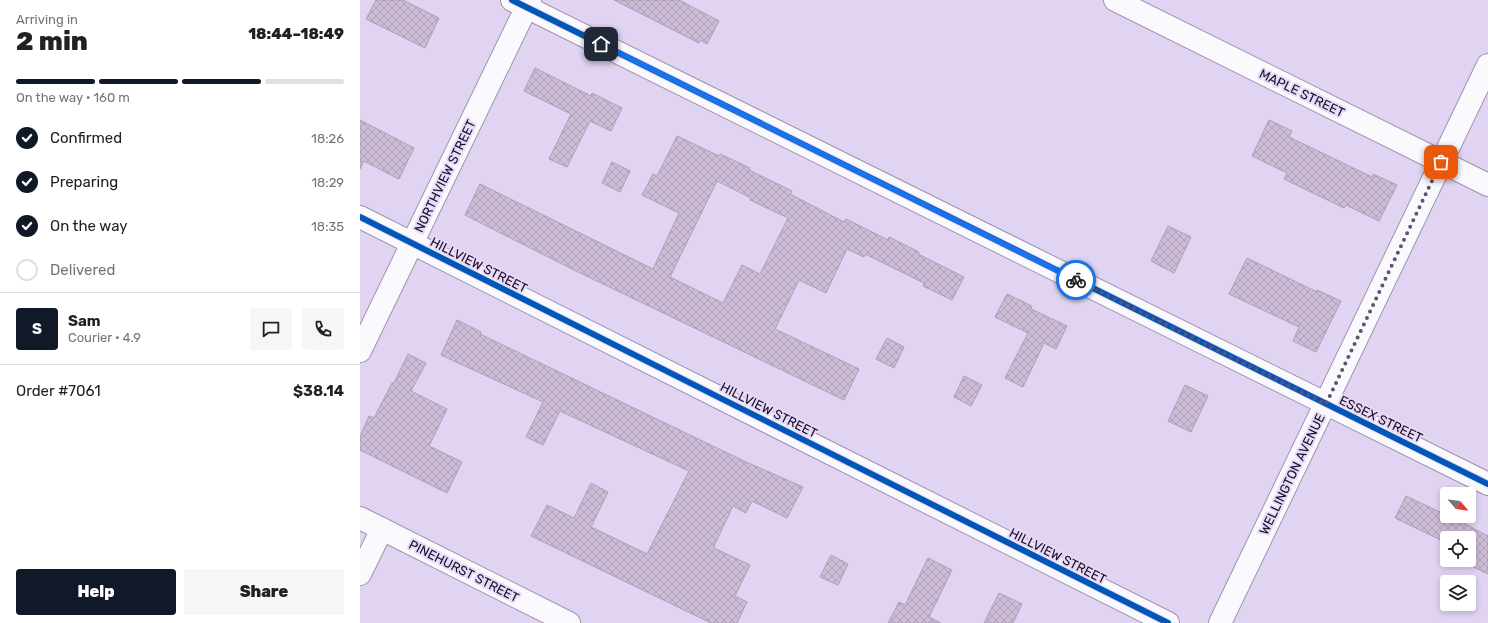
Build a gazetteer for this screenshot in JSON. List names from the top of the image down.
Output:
{
  "streets": {
    "street": [
      "MAPLE STREET",
      "NORTHVIEW STREET",
      "HILLVIEW STREET",
      "ESSEX STREET",
      "WELLINGTON AVENUE",
      "PINEHURST STREET"
    ]
  },
  "crossings": [
    ["MAPLE STREET", "WELLINGTON AVENUE"],
    ["NORTHVIEW STREET", "HILLVIEW STREET"],
    ["NORTHVIEW STREET", "ESSEX STREET"],
    ["ESSEX STREET", "WELLINGTON AVENUE"]
  ],
  "north": "bottom right",
  "page": {
    "heading": ["2 min", "Arriving in", "18:44–18:49"],
    "panel": [
      "Sam",
      "Courier · 4.9",
      "Order #7061",
      "$38.14"
    ],
    "bar": "On the way · 160 m",
    "list": [
      ["Confirmed", "18:26"],
      ["Preparing", "18:29"],
      ["On the way", "18:35"],
      "Delivered"
    ],
    "round": "S",
    "buttons": ["Help", "Share"]
  }
}
